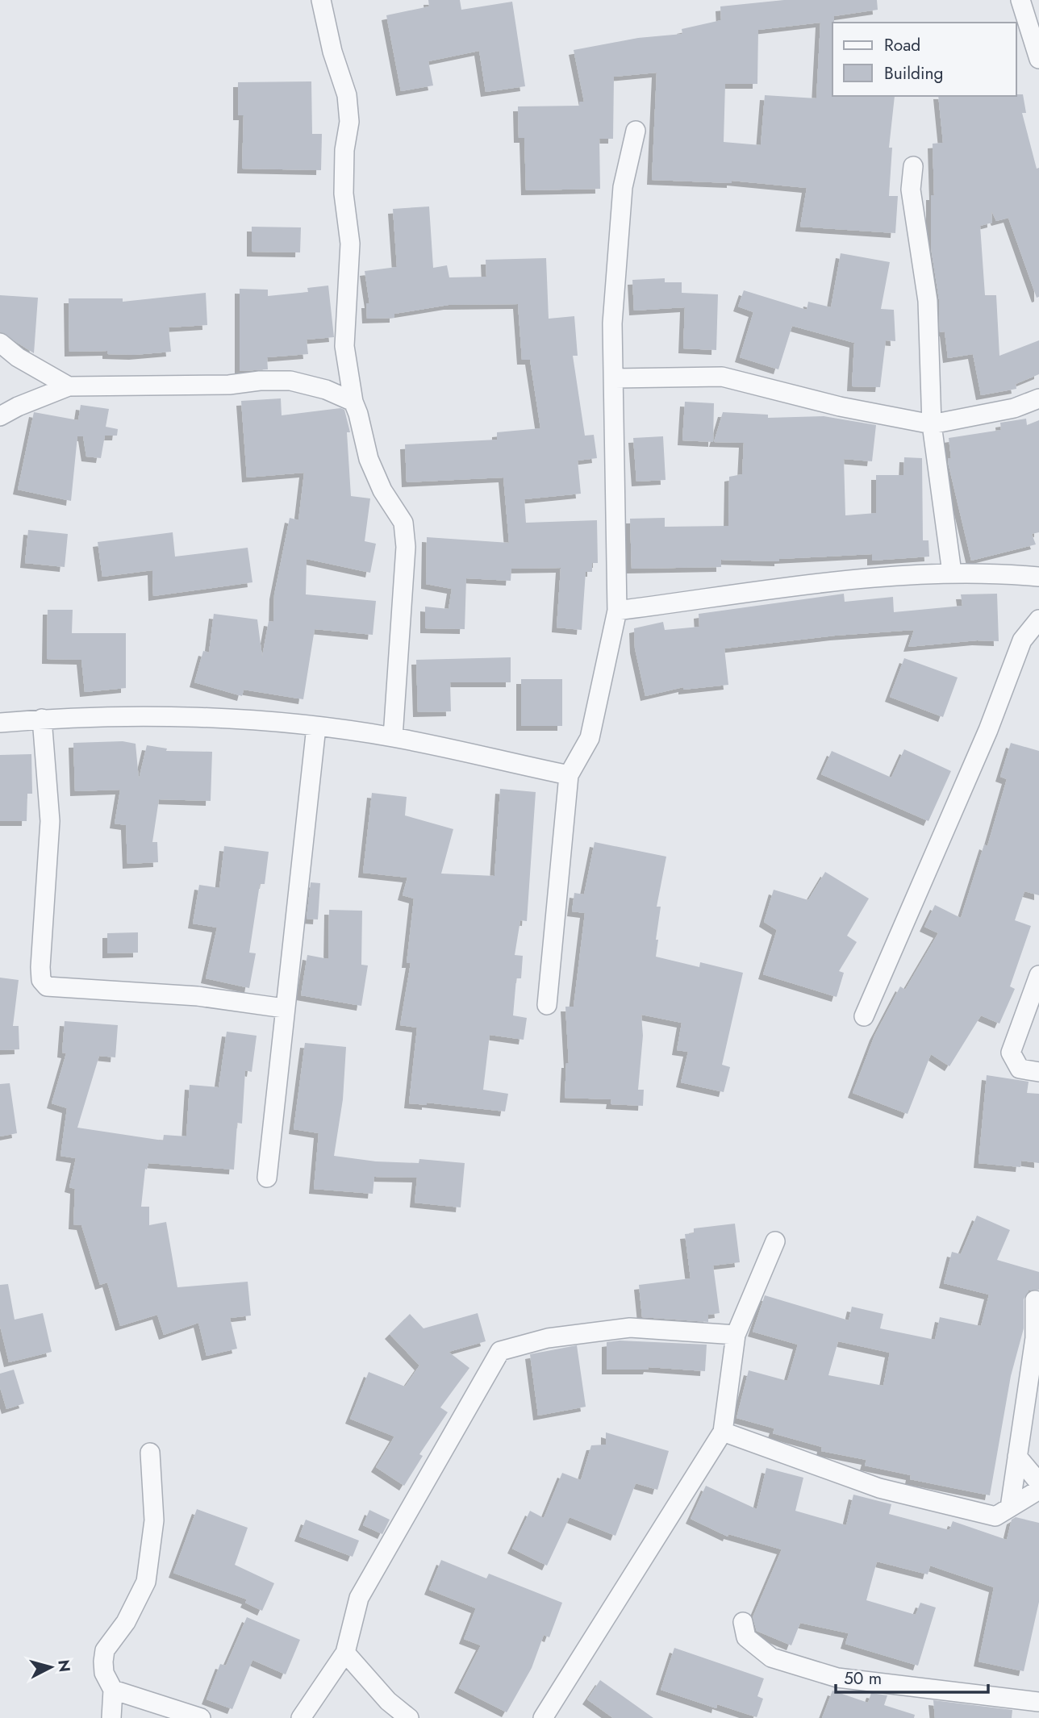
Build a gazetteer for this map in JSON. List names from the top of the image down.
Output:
{
  "legend": ["Road", "Building"],
  "scale_bar": "50 m",
  "north": "right"
}
